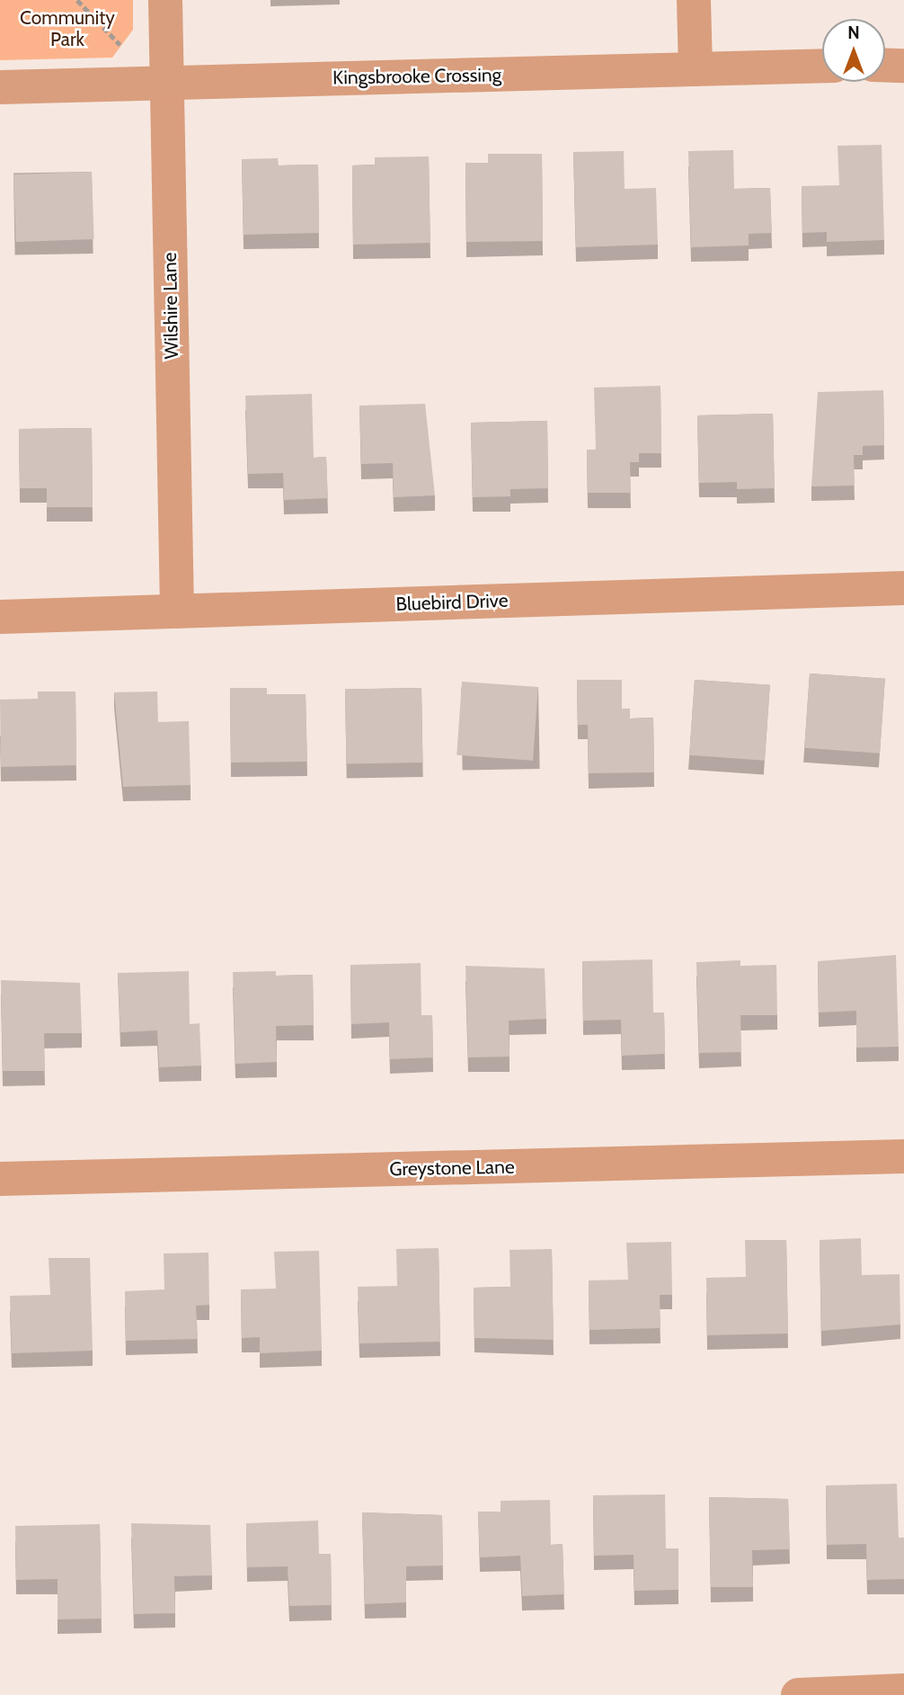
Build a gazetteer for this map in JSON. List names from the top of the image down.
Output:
{
  "streets": {
    "street": [
      "Kingsbrooke Crossing",
      "Wilshire Lane",
      "Bluebird Drive",
      "Greystone Lane"
    ]
  },
  "crossings": [
    ["Kingsbrooke Crossing", "Wilshire Lane"],
    ["Wilshire Lane", "Bluebird Drive"]
  ],
  "parks": ["Community Park"],
  "north": "top"
}
